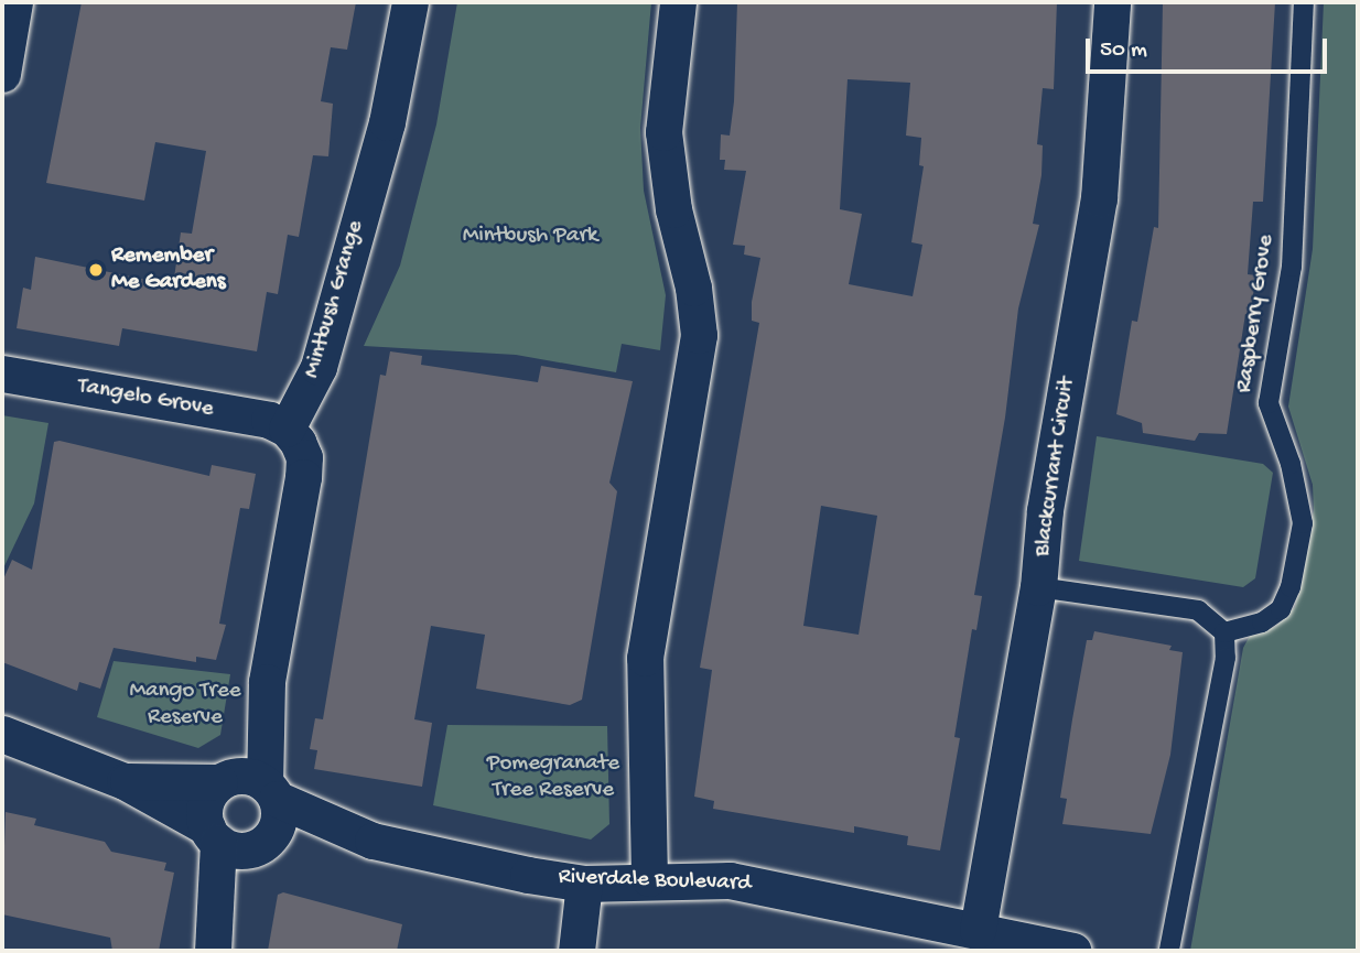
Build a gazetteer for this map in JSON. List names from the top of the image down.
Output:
{
  "streets": {
    "street": [
      "Mintbush Grange",
      "Tangelo Grove",
      "Blackcurrant Circuit",
      "Riverdale Boulevard"
    ],
    "lane": ["Raspberry Grove"]
  },
  "crossings": [
    ["Mintbush Grange", "Tangelo Grove"],
    ["Blackcurrant Circuit", "Riverdale Boulevard"]
  ],
  "parks": ["Mintbush Park", "Mango Tree Reserve", "Pomegranate Tree Reserve"],
  "places": ["Remember Me Gardens"],
  "scale_bar": "50 m"
}
